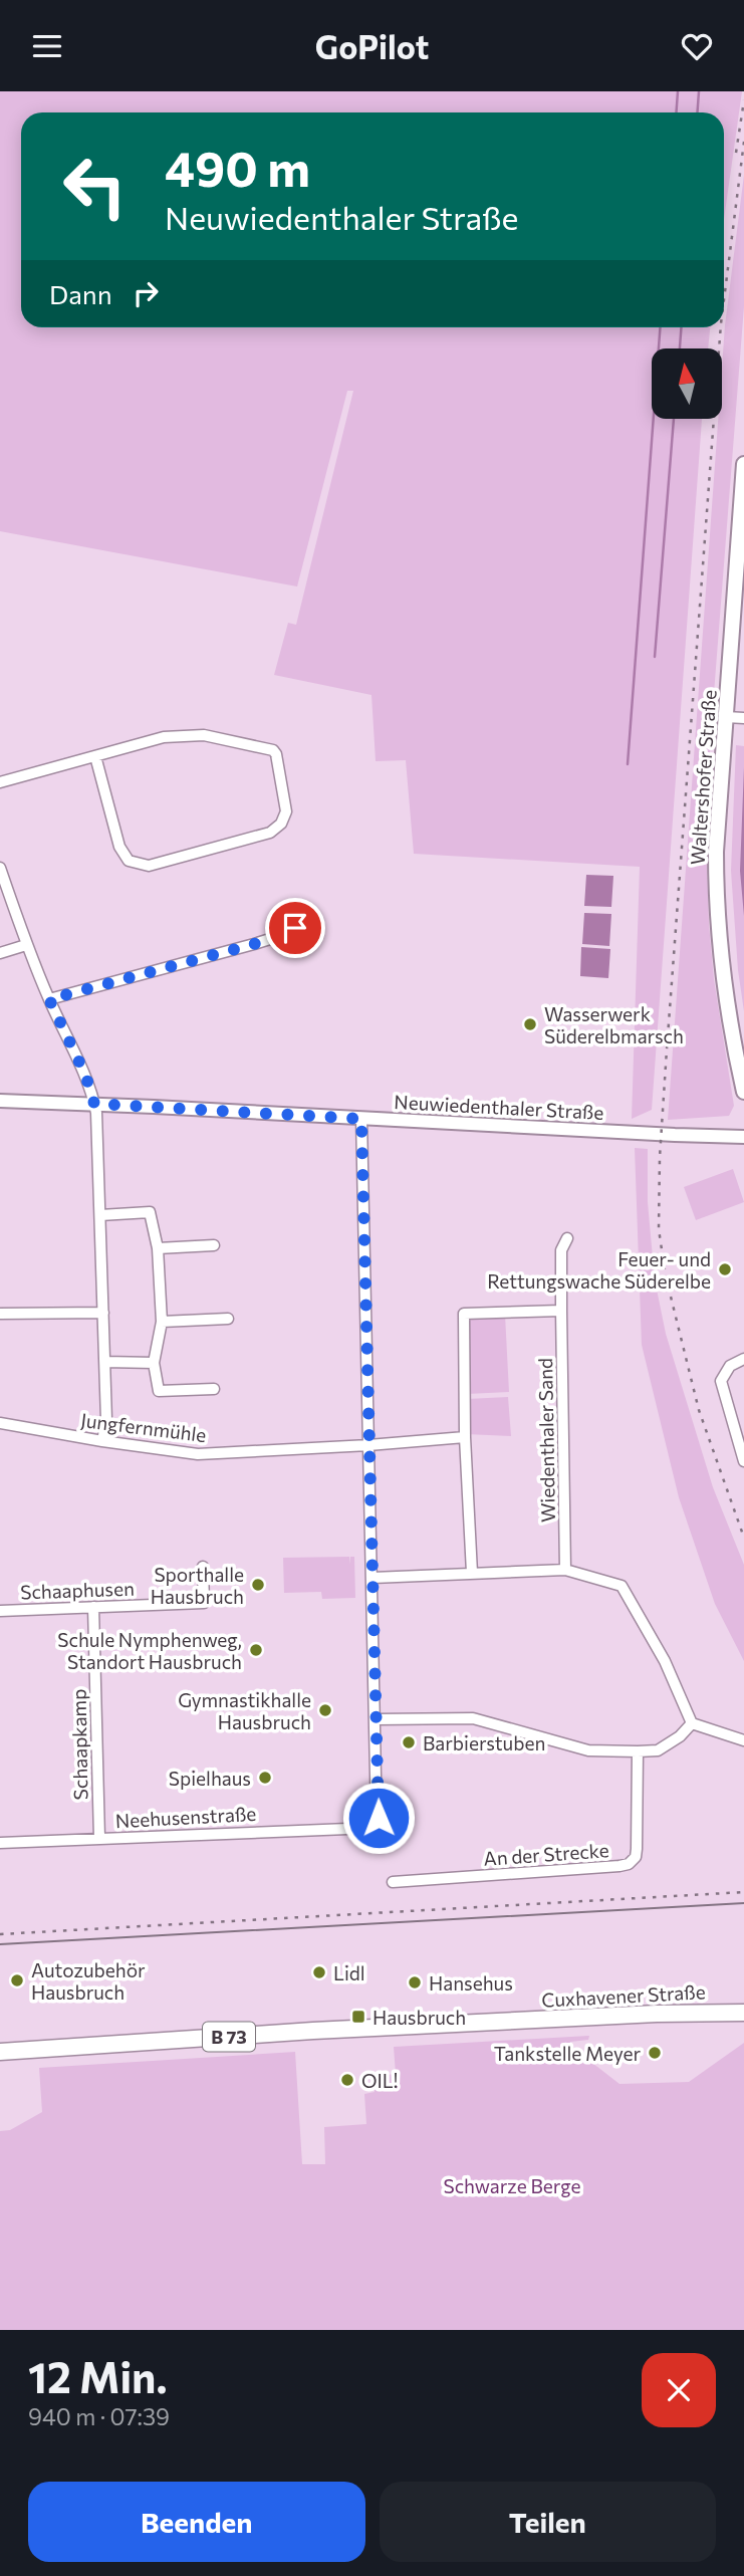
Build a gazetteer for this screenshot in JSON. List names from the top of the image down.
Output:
{
  "streets": {
    "main road": ["Waltershofer Straße", "Cuxhavener Straße", "B 73"],
    "street": [
      "Neuwiedenthaler Straße",
      "Jungfernmühle",
      "Wiedenthaler Sand",
      "Schaaphusen",
      "Schaapkamp",
      "Neehusenstraße",
      "An der Strecke"
    ]
  },
  "crossings": [
    ["Schaaphusen", "Schaapkamp"],
    ["Schaapkamp", "Neehusenstraße"]
  ],
  "parks": ["Schwarze Berge"],
  "places": {
    "other": [
      "Wasserwerk Süderelbmarsch",
      "Feuer- und Rettungswache Süderelbe",
      "Sporthalle Hausbruch",
      "Schule Nymphenweg, Standort Hausbruch",
      "Gymnastikhalle Hausbruch",
      "Barbierstuben",
      "Spielhaus",
      "Lidl",
      "Autozubehör Hausbruch",
      "Hansehus",
      "Tankstelle Meyer",
      "OIL!"
    ],
    "transit": ["Hausbruch"]
  },
  "north": "top",
  "page": {
    "header": "GoPilot",
    "turn": ["490 m", "Neuwiedenthaler Straße"],
    "then": "Dann",
    "heading": ["12 Min.", "940 m · 07:39"],
    "buttons": ["Beenden", "Teilen"]
  }
}
